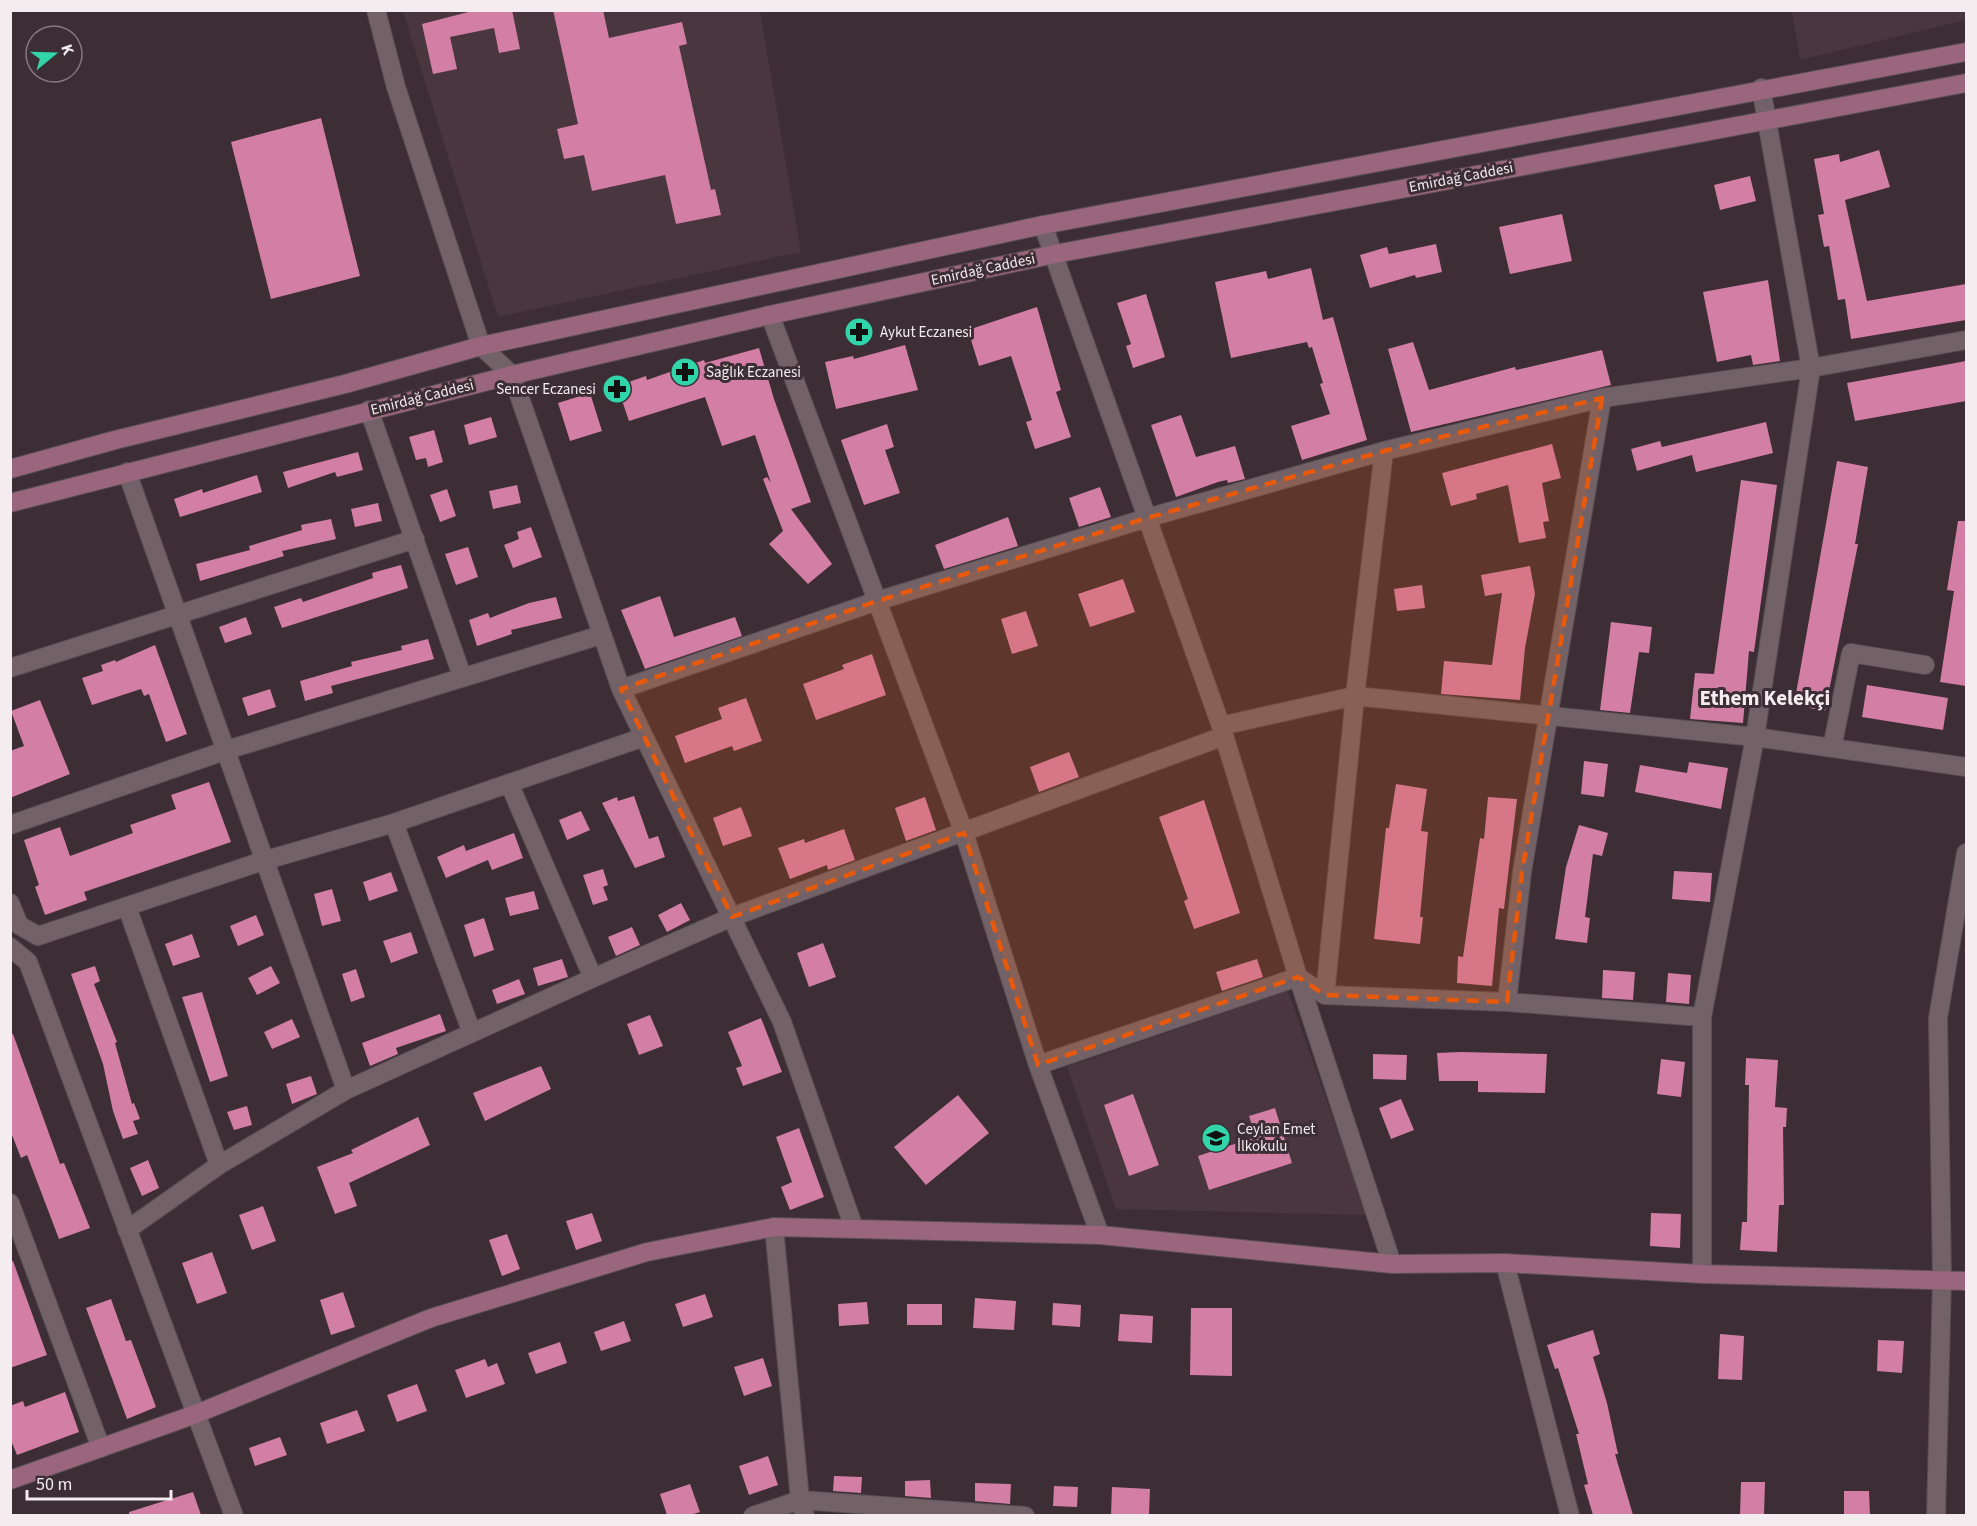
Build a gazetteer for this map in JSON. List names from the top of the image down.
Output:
{
  "streets": {
    "main road": ["Emirdağ Caddesi"]
  },
  "districts": ["Ethem Kelekçi"],
  "places": {
    "pharmacy": ["Aykut Eczanesi", "Sağlık Eczanesi", "Sencer Eczanesi"],
    "school or university": ["Ceylan Emet İlkokulu"]
  },
  "scale_bar": "50 m",
  "north": "right"
}
